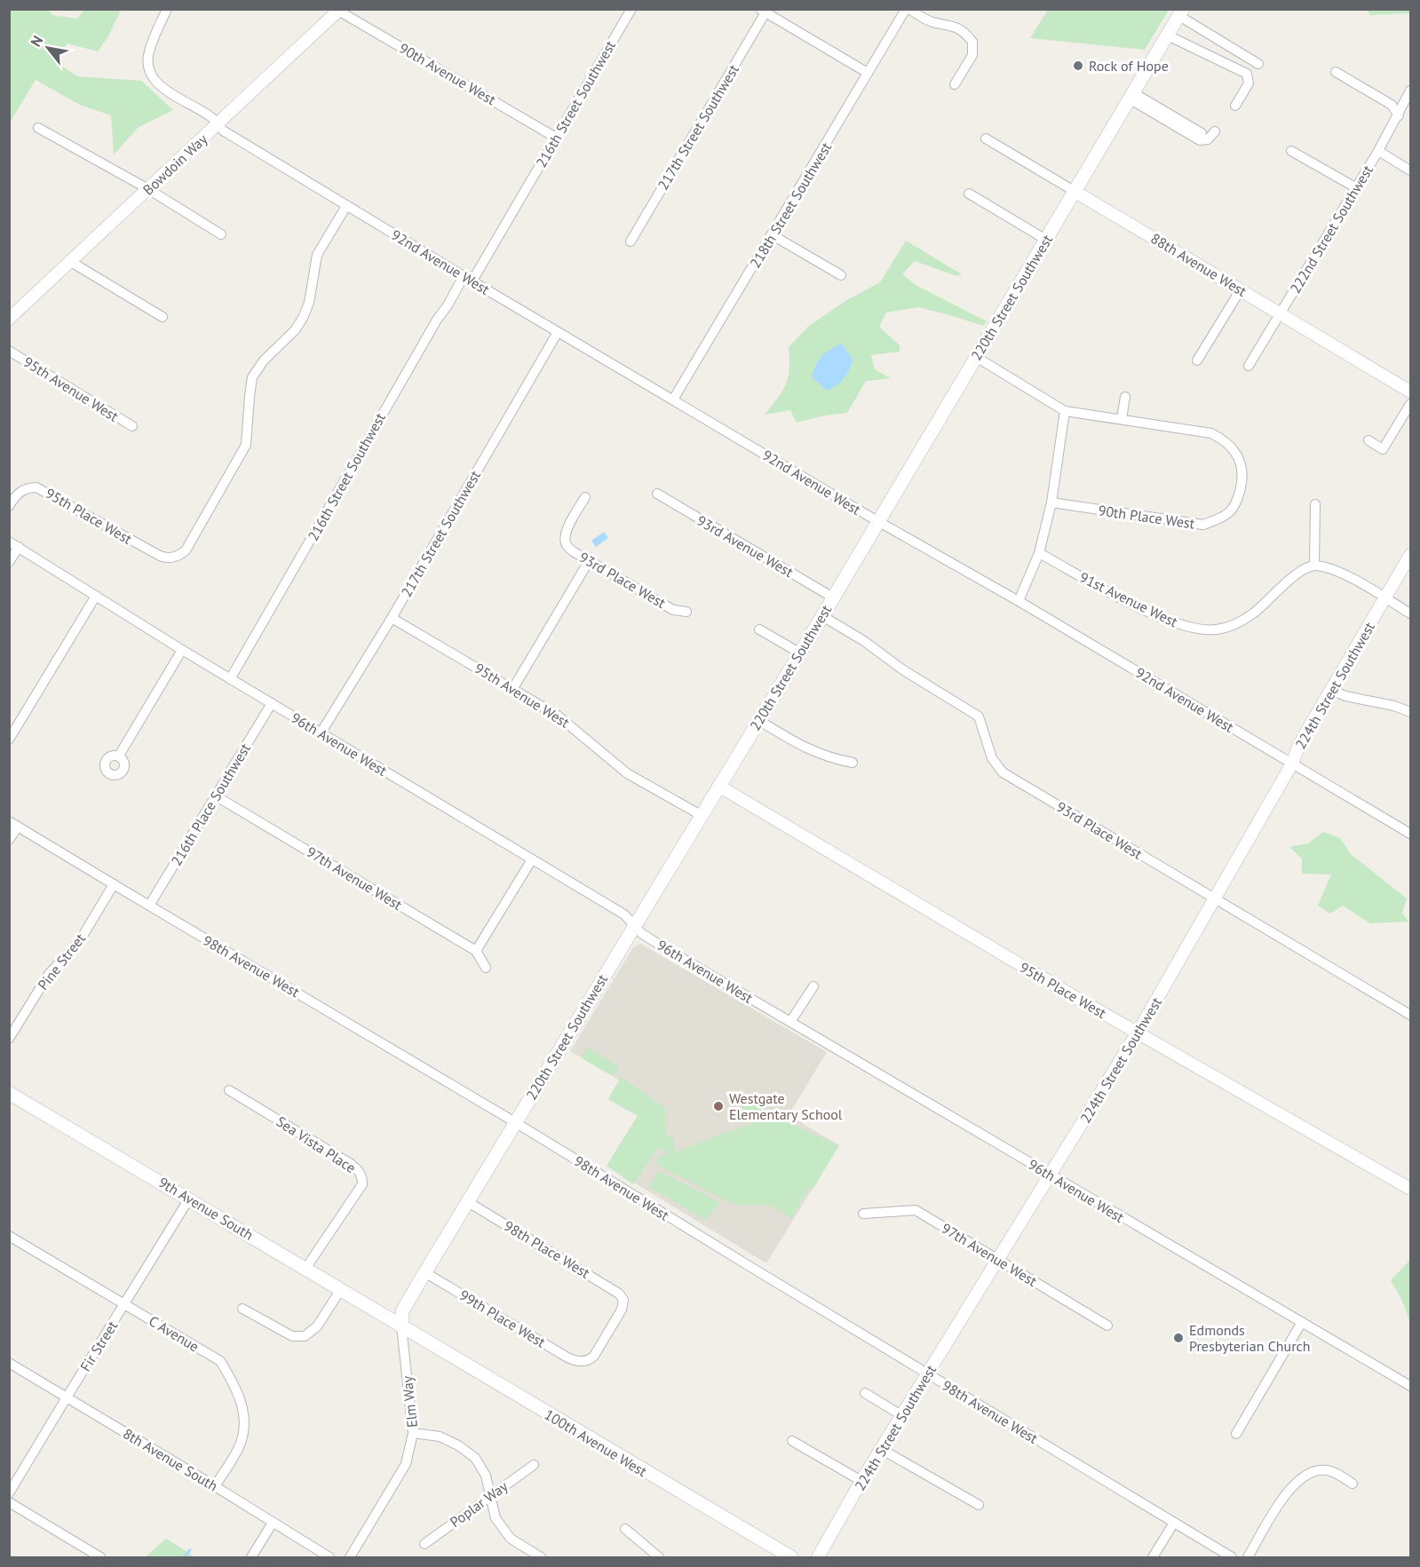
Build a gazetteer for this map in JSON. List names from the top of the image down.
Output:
{
  "streets": {
    "main road": ["220th Street Southwest", "9th Avenue South", "100th Avenue West"],
    "street": [
      "90th Avenue West",
      "216th Street Southwest",
      "217th Street Southwest",
      "Bowdoin Way",
      "218th Street Southwest",
      "222nd Street Southwest",
      "92nd Avenue West",
      "88th Avenue West",
      "95th Avenue West",
      "95th Place West",
      "90th Place West",
      "93rd Avenue West",
      "93rd Place West",
      "91st Avenue West",
      "224th Street Southwest",
      "96th Avenue West",
      "216th Place Southwest",
      "97th Avenue West",
      "Pine Street",
      "98th Avenue West",
      "Sea Vista Place",
      "98th Place West",
      "99th Place West",
      "C Avenue",
      "Fir Street",
      "Elm Way",
      "8th Avenue South",
      "Poplar Way"
    ]
  },
  "crossings": [
    ["90th Avenue West", "216th Street Southwest"],
    ["90th Avenue West", "Bowdoin Way"],
    ["216th Street Southwest", "92nd Avenue West"],
    ["216th Street Southwest", "96th Avenue West"],
    ["217th Street Southwest", "92nd Avenue West"],
    ["217th Street Southwest", "95th Avenue West"],
    ["217th Street Southwest", "96th Avenue West"],
    ["Bowdoin Way", "92nd Avenue West"],
    ["218th Street Southwest", "92nd Avenue West"],
    ["222nd Street Southwest", "88th Avenue West"],
    ["92nd Avenue West", "220th Street Southwest"],
    ["92nd Avenue West", "95th Place West"],
    ["92nd Avenue West", "224th Street Southwest"],
    ["88th Avenue West", "220th Street Southwest"],
    ["220th Street Southwest", "95th Avenue West"],
    ["220th Street Southwest", "95th Place West"],
    ["220th Street Southwest", "93rd Avenue West"],
    ["220th Street Southwest", "93rd Place West"],
    ["220th Street Southwest", "96th Avenue West"],
    ["220th Street Southwest", "98th Avenue West"],
    ["220th Street Southwest", "9th Avenue South"],
    ["220th Street Southwest", "98th Place West"],
    ["220th Street Southwest", "99th Place West"],
    ["220th Street Southwest", "Elm Way"],
    ["220th Street Southwest", "100th Avenue West"],
    ["95th Place West", "224th Street Southwest"],
    ["93rd Place West", "224th Street Southwest"],
    ["224th Street Southwest", "96th Avenue West"],
    ["224th Street Southwest", "97th Avenue West"],
    ["224th Street Southwest", "98th Avenue West"],
    ["96th Avenue West", "216th Place Southwest"],
    ["216th Place Southwest", "97th Avenue West"],
    ["216th Place Southwest", "98th Avenue West"],
    ["Pine Street", "98th Avenue West"],
    ["Sea Vista Place", "9th Avenue South"],
    ["9th Avenue South", "Fir Street"],
    ["9th Avenue South", "Elm Way"],
    ["9th Avenue South", "100th Avenue West"],
    ["98th Place West", "99th Place West"],
    ["C Avenue", "Fir Street"],
    ["C Avenue", "8th Avenue South"],
    ["Fir Street", "8th Avenue South"],
    ["Elm Way", "100th Avenue West"]
  ],
  "places": ["Rock of Hope", "Westgate Elementary School", "Edmonds Presbyterian Church"],
  "north": "top left"
}
